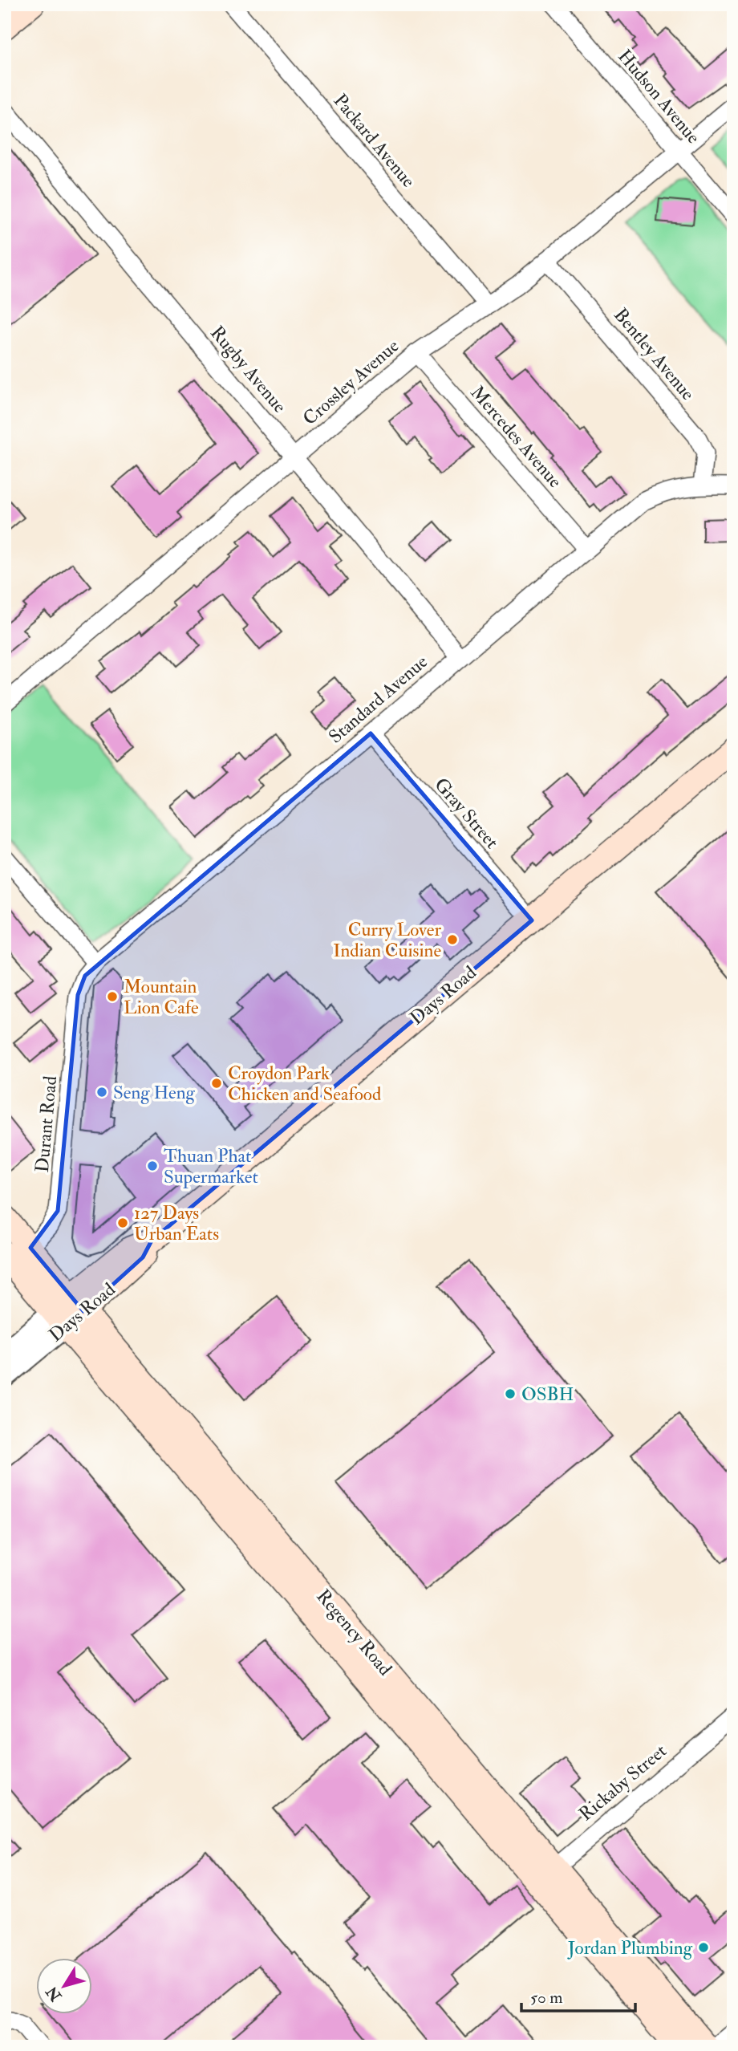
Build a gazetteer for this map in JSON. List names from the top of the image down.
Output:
{
  "streets": {
    "main road": ["Days Road", "Regency Road"],
    "street": [
      "Hudson Avenue",
      "Packard Avenue",
      "Bentley Avenue",
      "Rugby Avenue",
      "Crossley Avenue",
      "Mercedes Avenue",
      "Standard Avenue",
      "Gray Street",
      "Durant Road",
      "Rickaby Street"
    ]
  },
  "crossings": [
    ["Hudson Avenue", "Crossley Avenue"],
    ["Packard Avenue", "Crossley Avenue"],
    ["Bentley Avenue", "Crossley Avenue"],
    ["Bentley Avenue", "Standard Avenue"],
    ["Rugby Avenue", "Crossley Avenue"],
    ["Rugby Avenue", "Standard Avenue"],
    ["Crossley Avenue", "Mercedes Avenue"],
    ["Mercedes Avenue", "Standard Avenue"],
    ["Standard Avenue", "Gray Street"],
    ["Standard Avenue", "Durant Road"],
    ["Gray Street", "Days Road"],
    ["Days Road", "Regency Road"],
    ["Durant Road", "Regency Road"],
    ["Regency Road", "Rickaby Street"]
  ],
  "places": [
    "Curry Lover Indian Cuisine",
    "Mountain Lion Cafe",
    "Croydon Park Chicken and Seafood",
    "Seng Heng",
    "Thuan Phat Supermarket",
    "127 Days Urban Eats",
    "OSBH",
    "Jordan Plumbing"
  ],
  "scale_bar": "50 m",
  "north": "bottom left"
}
